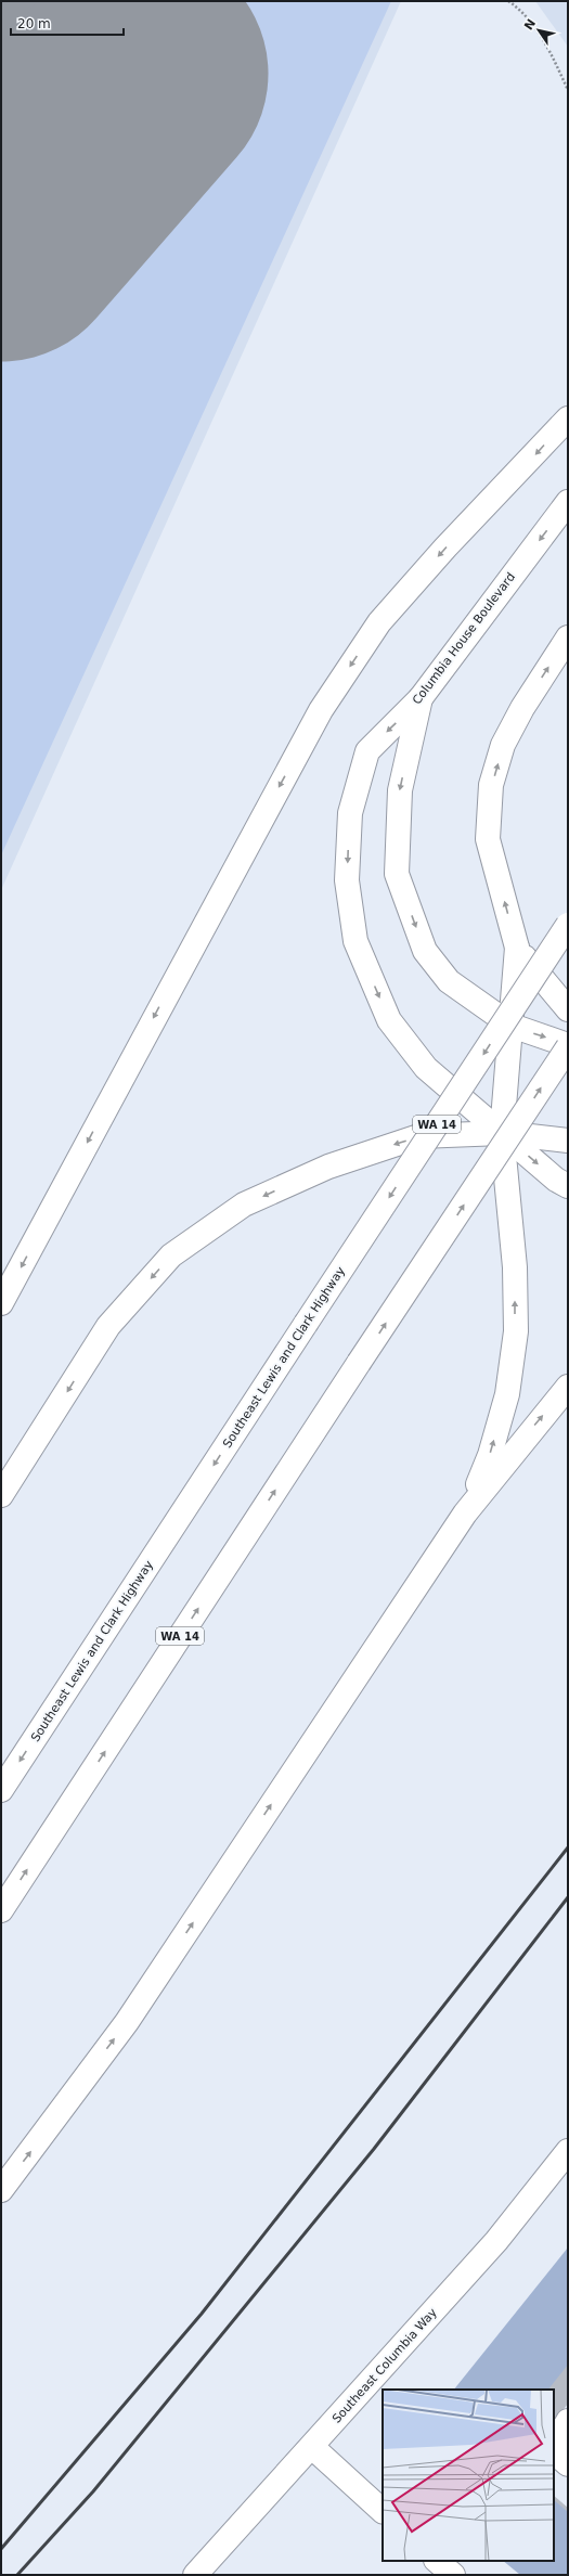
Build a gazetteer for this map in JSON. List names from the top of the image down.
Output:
{
  "streets": {
    "main road": [
      "Columbia House Boulevard",
      "WA 14",
      "Southeast Lewis and Clark Highway",
      "Southeast Columbia Way"
    ]
  },
  "scale_bar": "20 m",
  "north": "top left"
}
